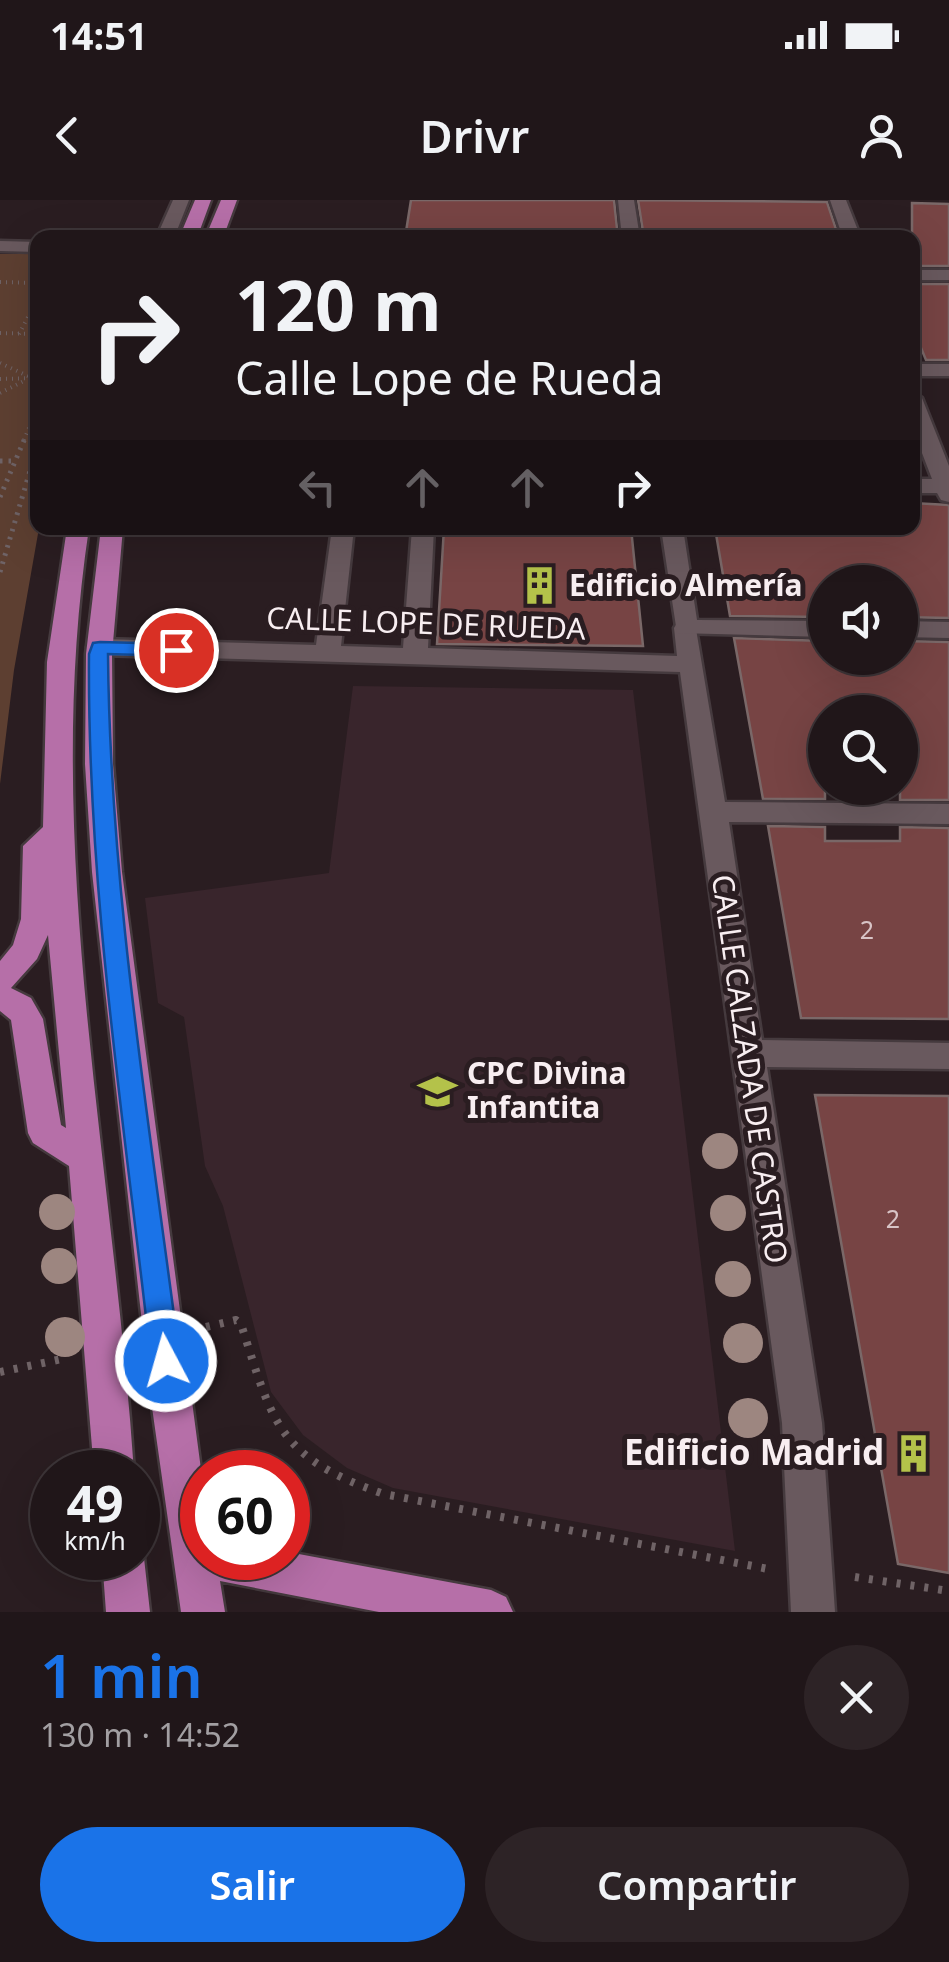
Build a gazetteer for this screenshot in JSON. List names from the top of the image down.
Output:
{
  "streets": {
    "street": ["CALLE LOPE DE RUEDA", "CALLE CALZADA DE CASTRO"]
  },
  "crossings": [
    ["CALLE LOPE DE RUEDA", "CALLE CALZADA DE CASTRO"]
  ],
  "places": {
    "building": ["Edificio Almería", "Edificio Madrid"],
    "school or university": ["CPC Divina Infantita"]
  },
  "house_numbers": ["2", "2"],
  "page": {
    "status": "14:51",
    "header": "Drivr",
    "turn": ["120 m", "Calle Lope de Rueda"],
    "speed": "49 km/h",
    "limit": "60",
    "heading": ["1 min", "130 m · 14:52"],
    "buttons": ["Salir", "Compartir"]
  }
}
